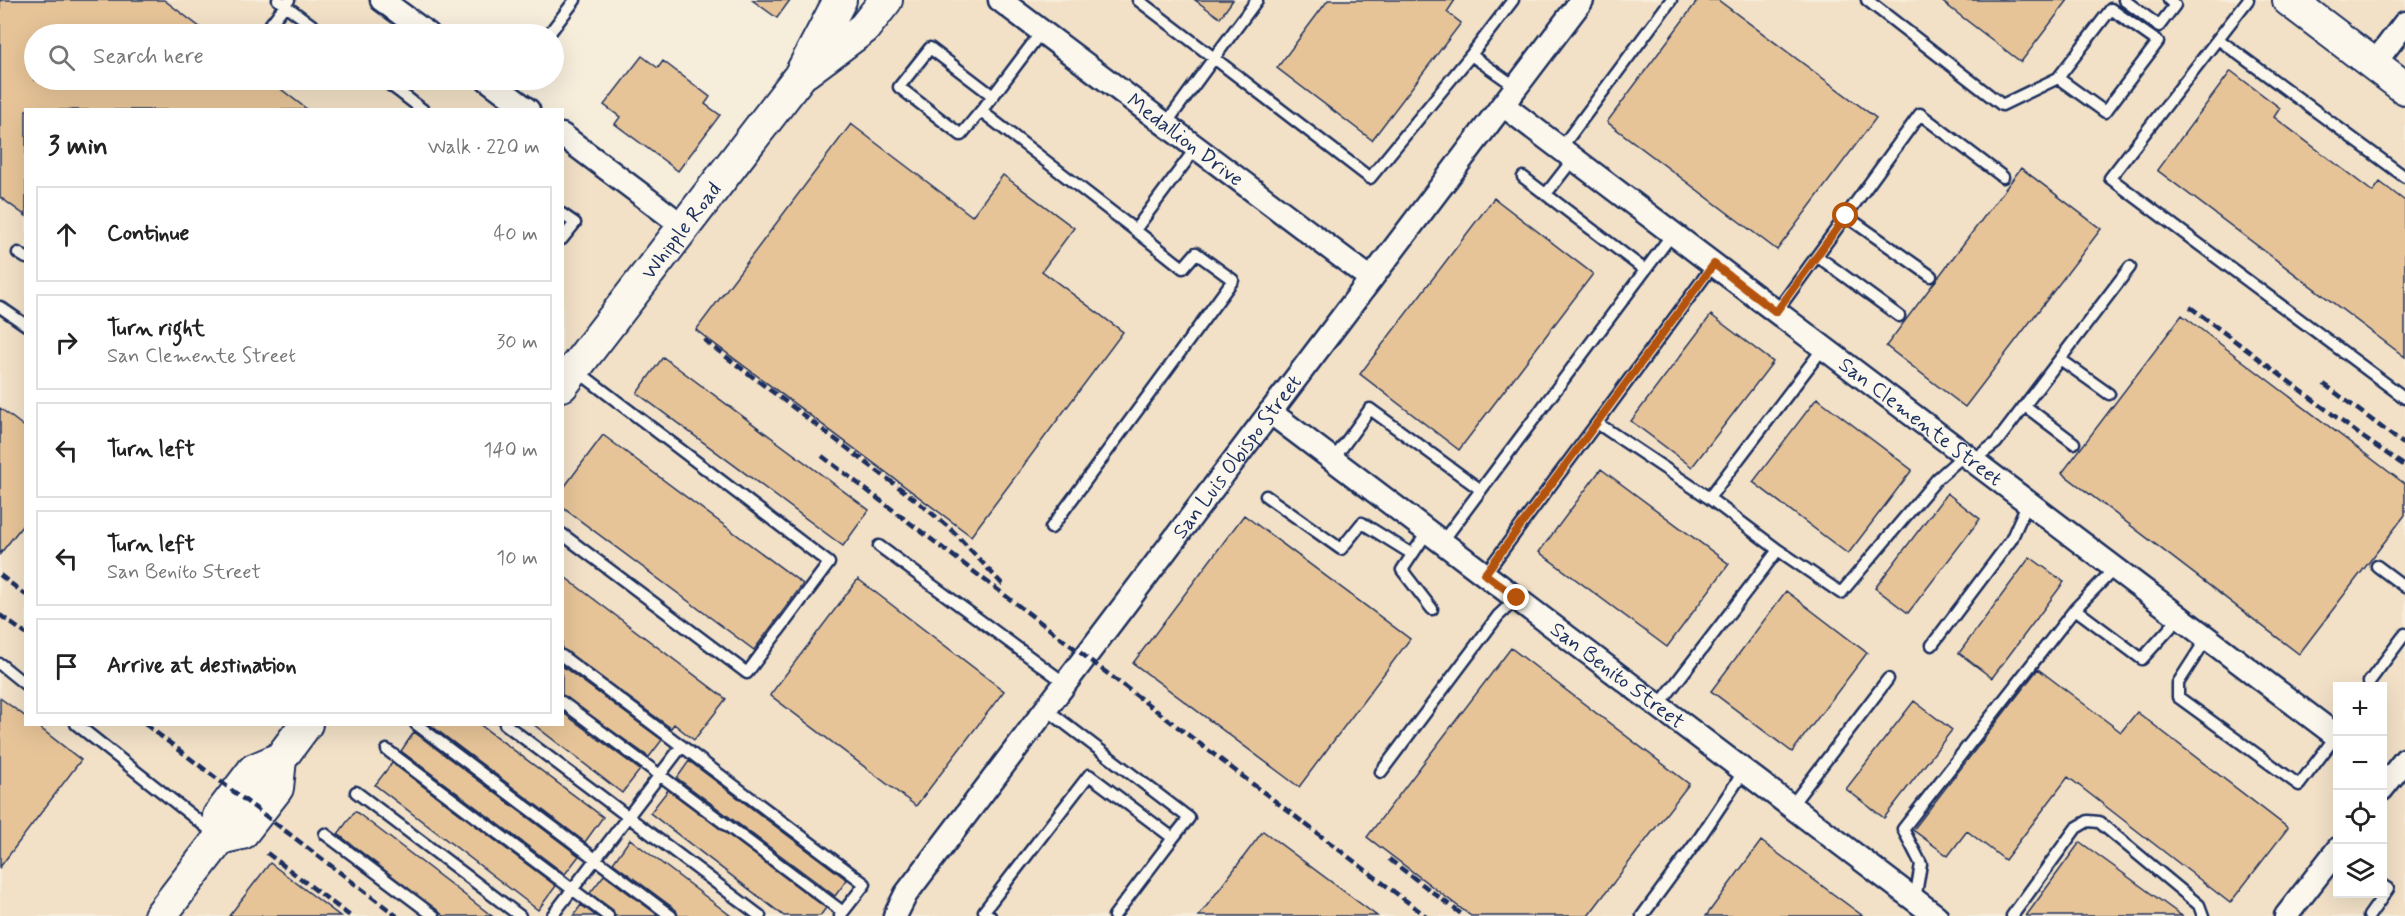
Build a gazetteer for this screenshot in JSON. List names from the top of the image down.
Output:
{
  "streets": {
    "main road": ["Whipple Road"],
    "street": [
      "Medallion Drive",
      "San Clemente Street",
      "San Luis Obispo Street",
      "San Benito Street"
    ]
  },
  "crossings": [
    ["Medallion Drive", "San Luis Obispo Street"],
    ["San Clemente Street", "San Luis Obispo Street"],
    ["San Luis Obispo Street", "San Benito Street"]
  ],
  "page": {
    "search": "Search here",
    "heading": ["3 min", "Walk · 220 m"],
    "list": [
      ["Continue", "40 m"],
      ["Turn right", "San Clemente Street", "30 m"],
      ["Turn left", "140 m"],
      ["Turn left", "San Benito Street", "10 m"],
      "Arrive at destination"
    ],
    "map_buttons": ["+", "−"]
  }
}
